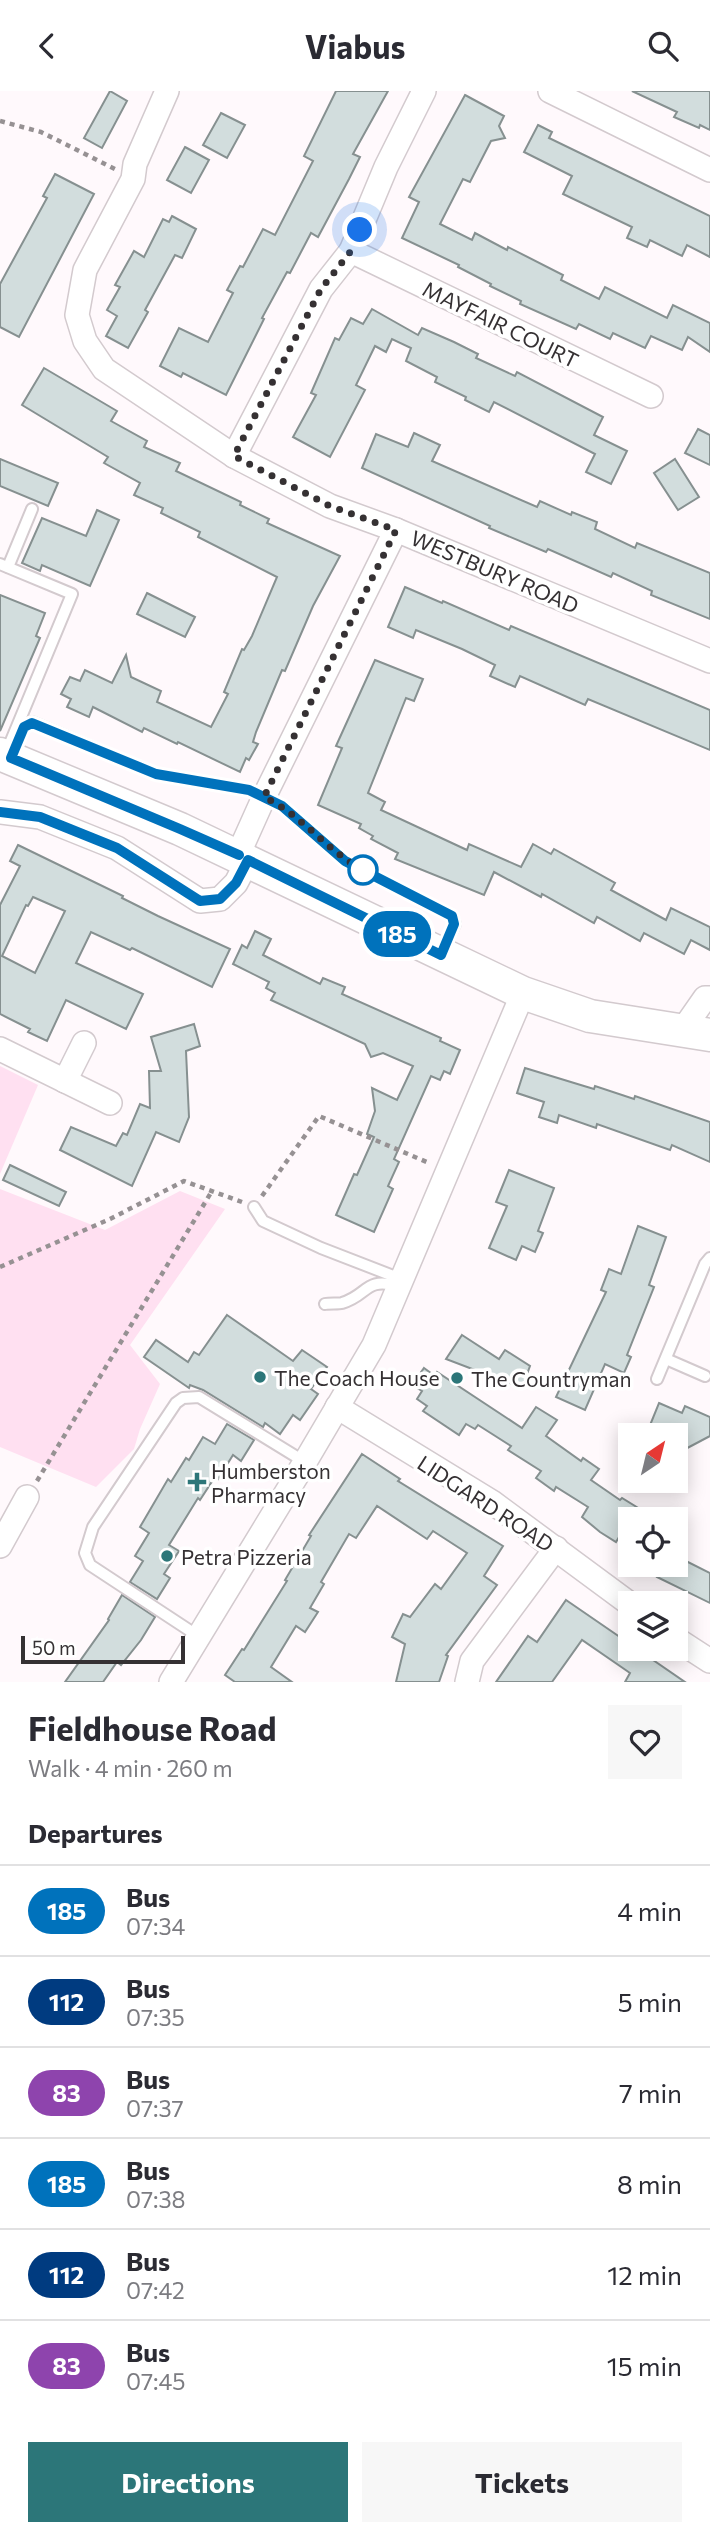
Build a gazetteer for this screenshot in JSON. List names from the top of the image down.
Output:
{
  "streets": {
    "street": ["MAYFAIR COURT", "WESTBURY ROAD", "LIDGARD ROAD"]
  },
  "places": {
    "other": ["The Coach House", "The Countryman", "Petra Pizzeria"],
    "health": ["Humberston Pharmacy"]
  },
  "lines": ["bus line 185"],
  "scale_bar": "50 m",
  "north": "top right",
  "page": {
    "header": "Viabus",
    "on_map": "185",
    "scale": "50 m",
    "heading": [
      ["Fieldhouse Road", "Walk · 4 min · 260 m"],
      "Departures"
    ],
    "list": [
      {
        "mark": "185",
        "name": "Bus",
        "note": "07:34",
        "value": "4 min"
      },
      {
        "mark": "112",
        "name": "Bus",
        "note": "07:35",
        "value": "5 min"
      },
      {
        "mark": "83",
        "name": "Bus",
        "note": "07:37",
        "value": "7 min"
      },
      {
        "mark": "185",
        "name": "Bus",
        "note": "07:38",
        "value": "8 min"
      },
      {
        "mark": "112",
        "name": "Bus",
        "note": "07:42",
        "value": "12 min"
      },
      {
        "mark": "83",
        "name": "Bus",
        "note": "07:45",
        "value": "15 min"
      }
    ],
    "buttons": ["Directions", "Tickets"]
  }
}
